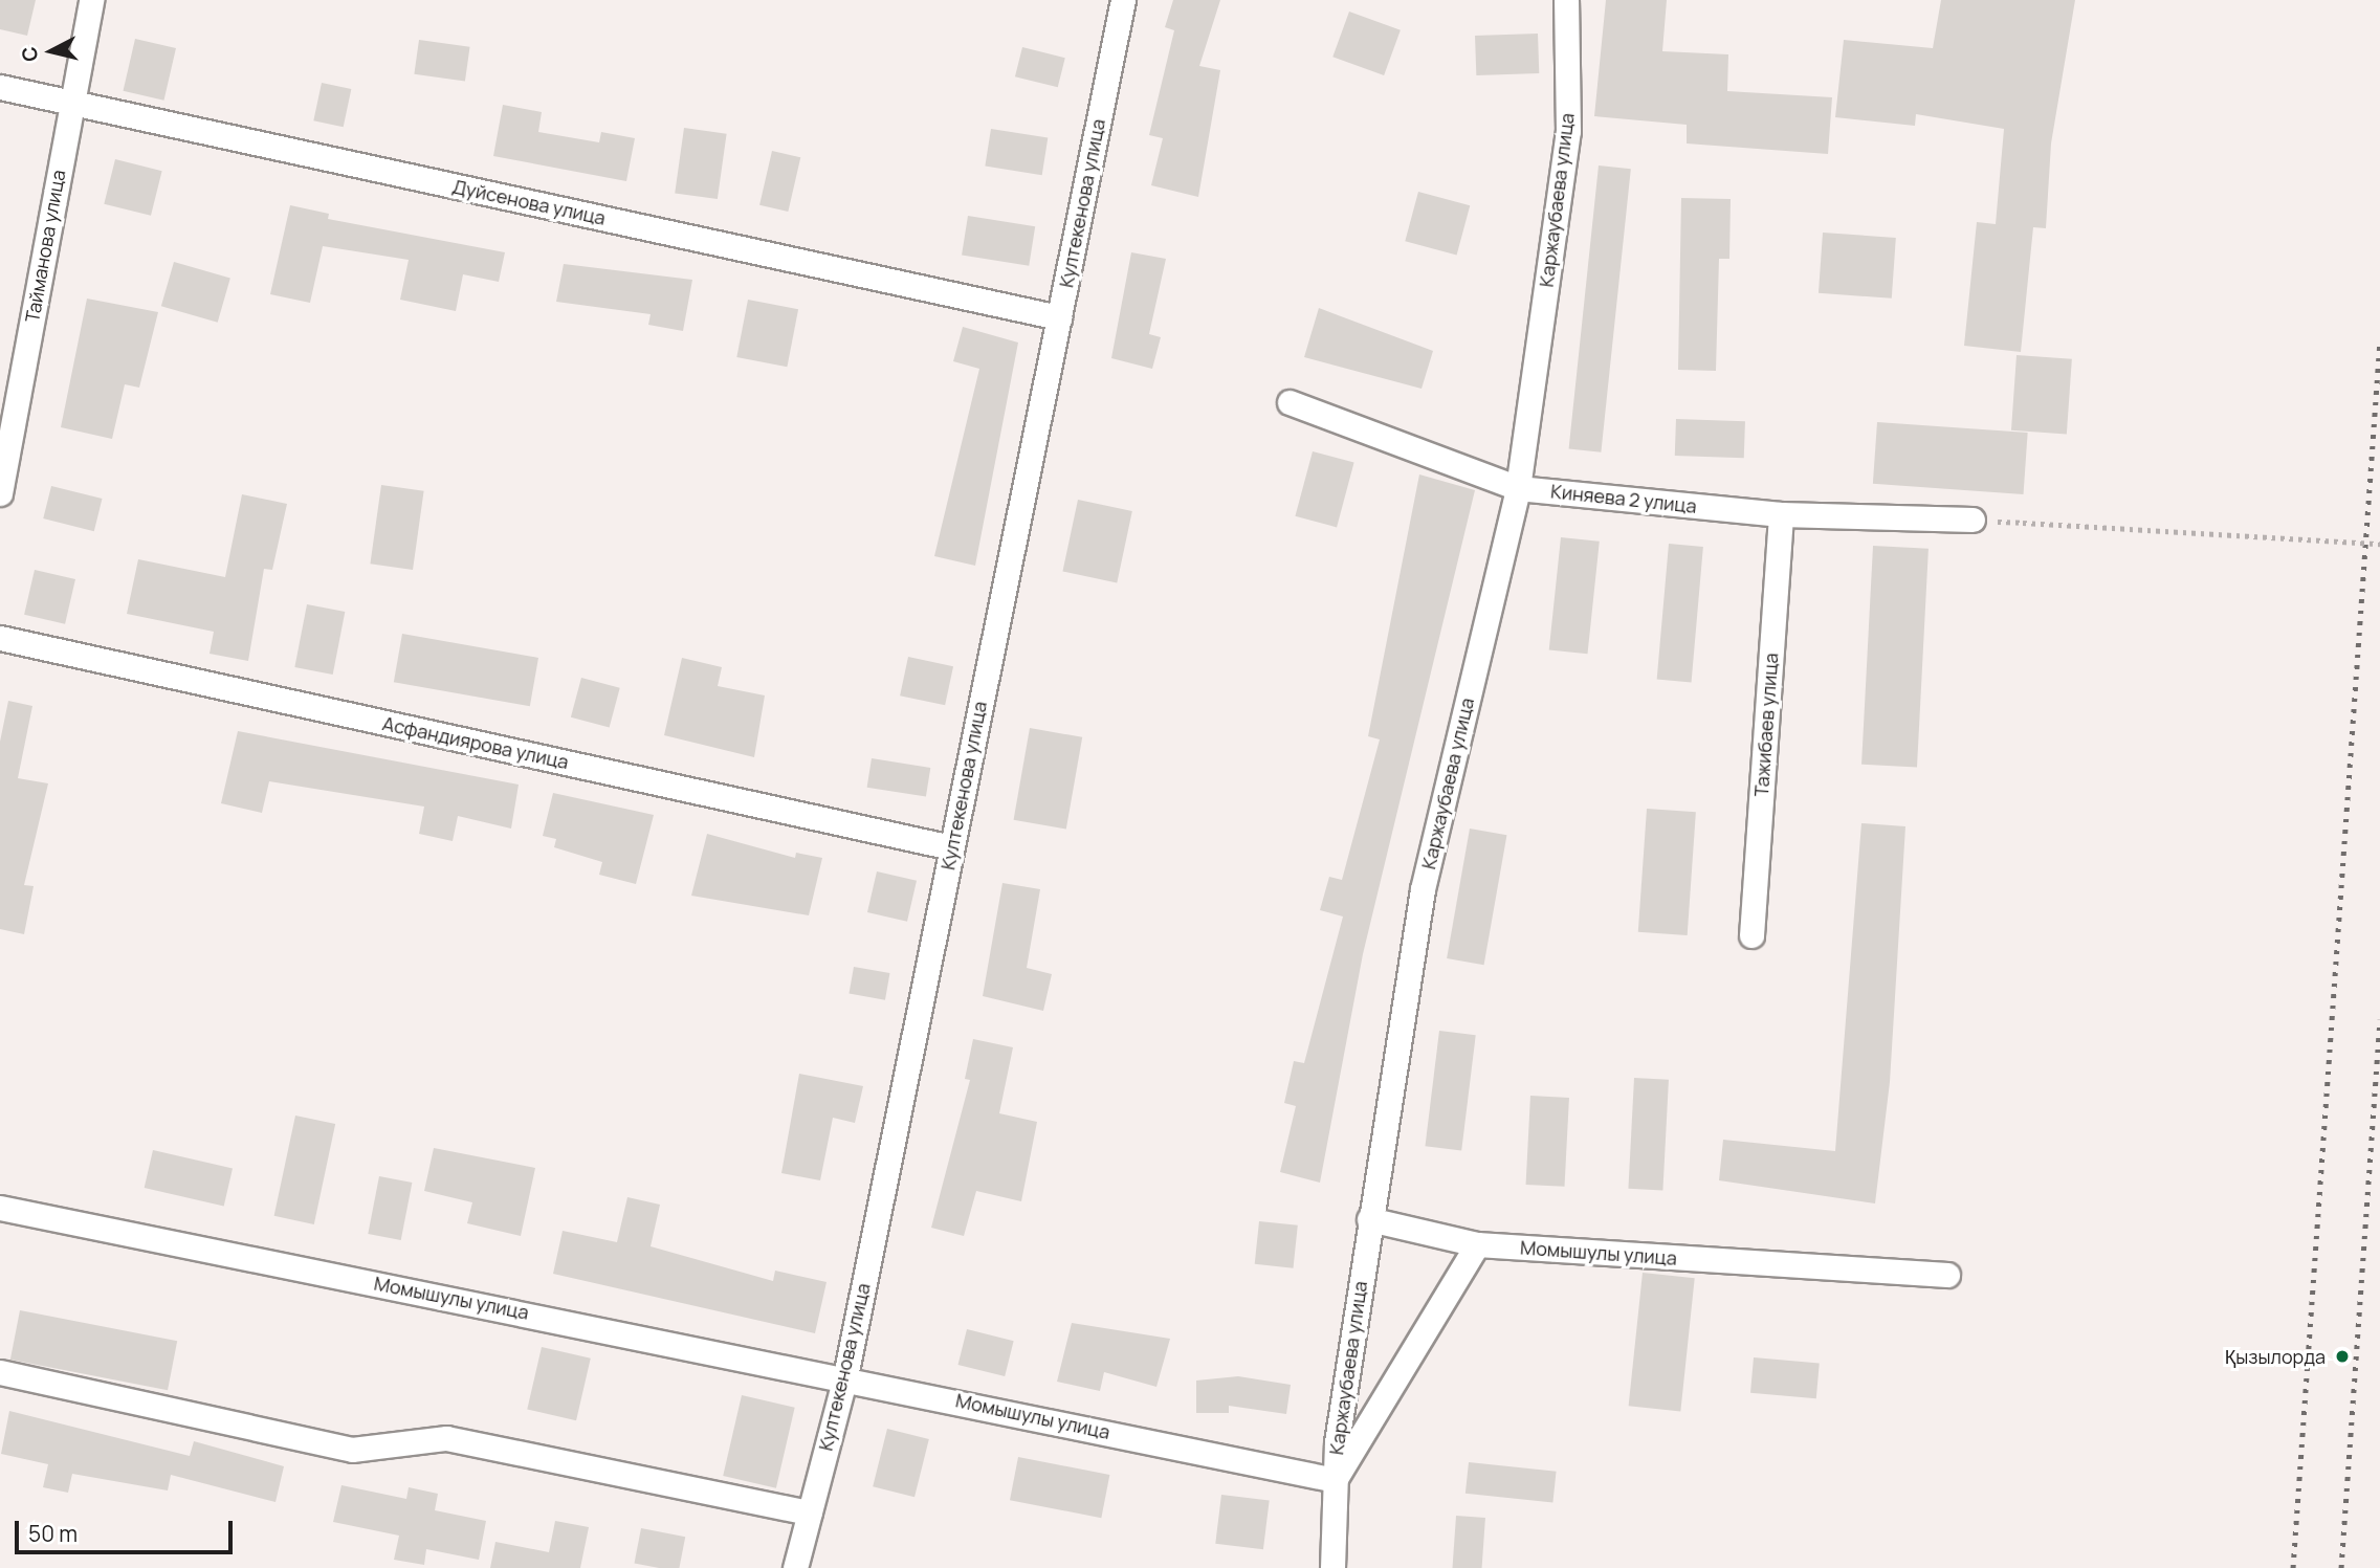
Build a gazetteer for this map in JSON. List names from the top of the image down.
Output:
{
  "streets": {
    "street": [
      "Каржаубаева улица",
      "Дуйсенова улица",
      "Култекенова улица",
      "Тайманова улица",
      "Киняева 2 улица",
      "Тажибаев улица",
      "Асфандиярова улица",
      "Момышулы улица"
    ]
  },
  "crossings": [
    ["Каржаубаева улица", "Киняева 2 улица"],
    ["Каржаубаева улица", "Момышулы улица"],
    ["Дуйсенова улица", "Култекенова улица"],
    ["Дуйсенова улица", "Тайманова улица"],
    ["Култекенова улица", "Асфандиярова улица"],
    ["Култекенова улица", "Момышулы улица"],
    ["Киняева 2 улица", "Тажибаев улица"]
  ],
  "places": ["Қызылорда"],
  "scale_bar": "50 m",
  "north": "left"
}
